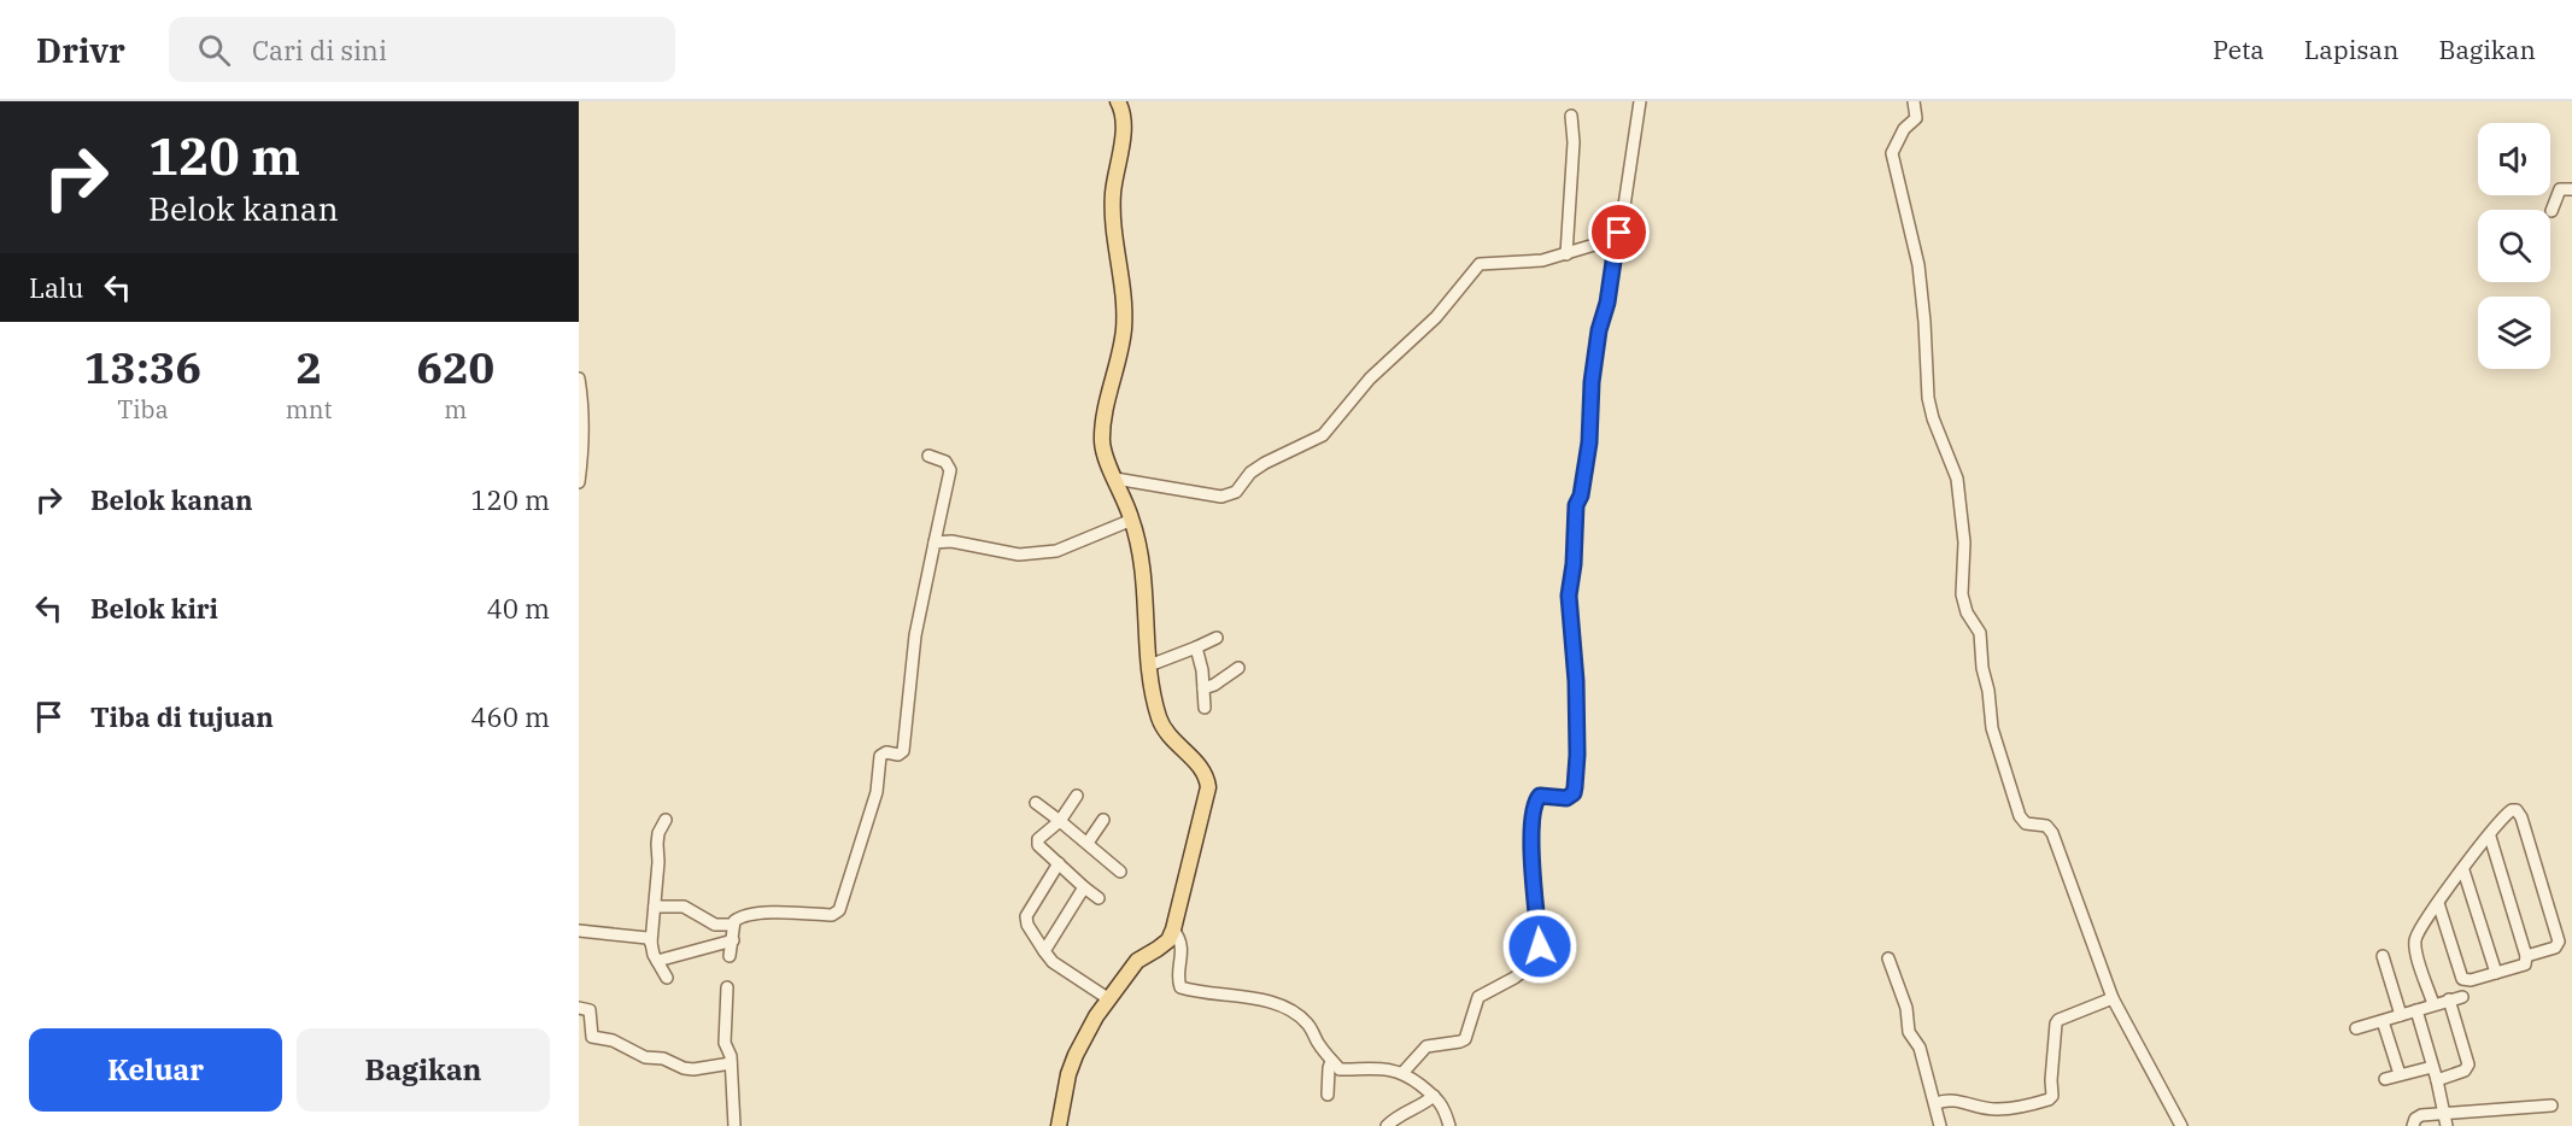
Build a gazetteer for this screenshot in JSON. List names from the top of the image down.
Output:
{
  "page": {
    "header": "Drivr",
    "search": "Cari di sini",
    "nav": ["Peta", "Lapisan", "Bagikan"],
    "turn": ["120 m", "Belok kanan"],
    "then": "Lalu",
    "eta": [
      "13:36",
      "Tiba",
      "2",
      "mnt",
      "620",
      "m"
    ],
    "list": [
      {
        "name": "Belok kanan",
        "value": "120 m"
      },
      {
        "name": "Belok kiri",
        "value": "40 m"
      },
      {
        "name": "Tiba di tujuan",
        "value": "460 m"
      }
    ],
    "buttons": ["Keluar", "Bagikan"]
  }
}
